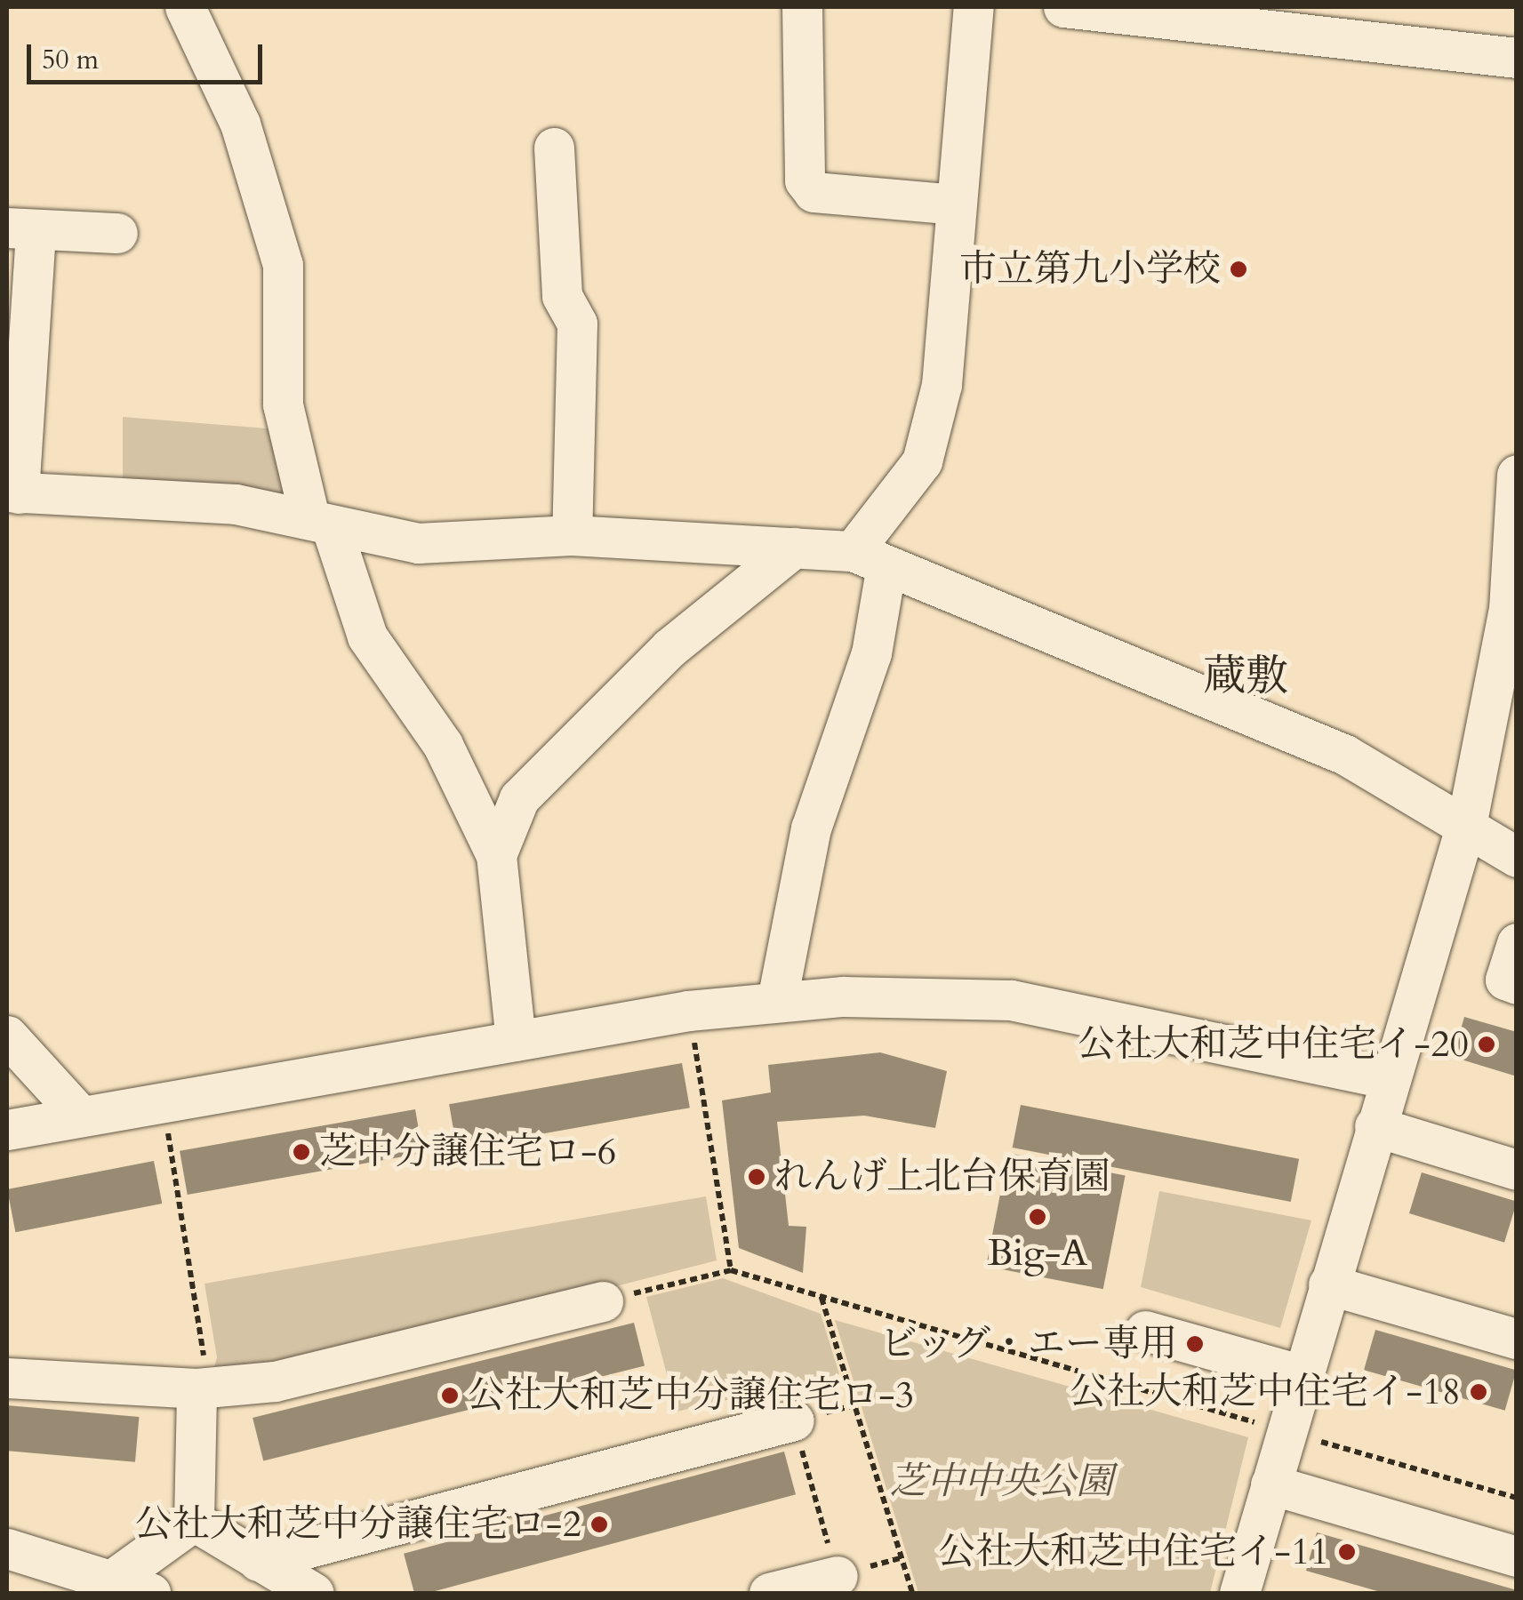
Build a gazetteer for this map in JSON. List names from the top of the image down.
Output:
{
  "districts": ["蔵敷"],
  "parks": ["芝中中央公園"],
  "places": [
    "市立第九小学校",
    "公社大和芝中住宅イ-20",
    "芝中分譲住宅ロ-6",
    "れんげ上北台保育園",
    "Big-A",
    "ビッグ・エー専用",
    "公社大和芝中住宅イ-18",
    "公社大和芝中分譲住宅ロ-3",
    "公社大和芝中分譲住宅ロ-2",
    "公社大和芝中住宅イ-11"
  ],
  "scale_bar": "50 m"
}
